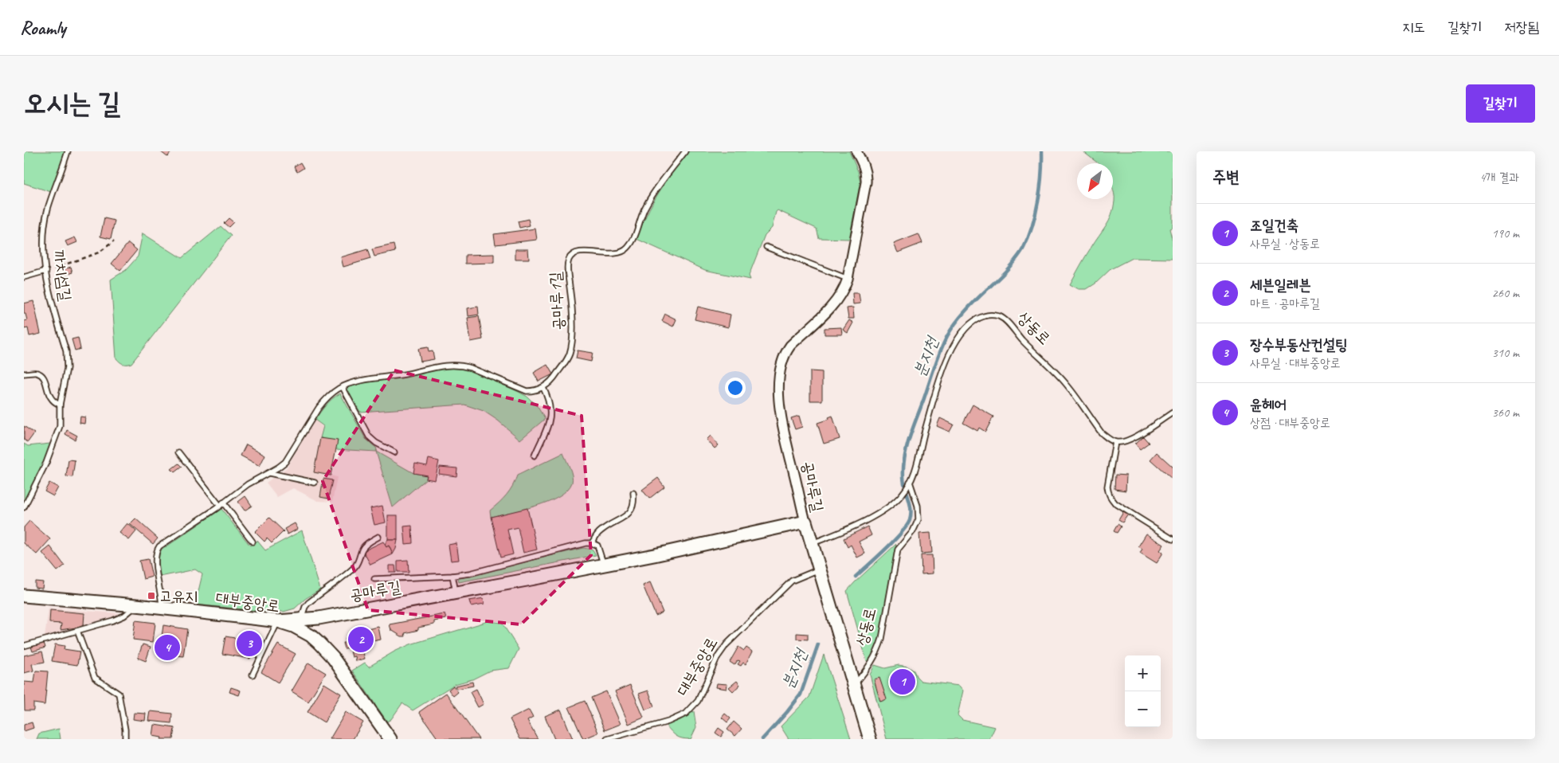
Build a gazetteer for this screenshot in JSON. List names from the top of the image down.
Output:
{
  "streets": {
    "street": ["상동로", "공마루길", "대부중앙로"],
    "lane": ["까치섬길", "공마루1길"]
  },
  "crossings": [
    ["상동로", "공마루길"],
    ["상동로", "대부중앙로"],
    ["공마루길", "대부중앙로"]
  ],
  "water": ["분지천"],
  "places": {
    "transit": ["고유지"]
  },
  "north": "bottom left",
  "page": {
    "header": "Roamly",
    "nav": ["지도", "길찾기", "저장됨"],
    "buttons": "길찾기",
    "title": "오시는 길",
    "heading": ["주변", "4개 결과"],
    "list": [
      {
        "mark": "1",
        "name": "조일건축",
        "note": "사무실 · 상동로",
        "value": "190 m"
      },
      {
        "mark": "2",
        "name": "세븐일레븐",
        "note": "마트 · 공마루길",
        "value": "260 m"
      },
      {
        "mark": "3",
        "name": "장수부동산컨설팅",
        "note": "사무실 · 대부중앙로",
        "value": "310 m"
      },
      {
        "mark": "4",
        "name": "윤헤어",
        "note": "상점 · 대부중앙로",
        "value": "360 m"
      }
    ],
    "pins": [
      "2",
      "3",
      "4",
      "1"
    ],
    "map_buttons": ["+", "−"]
  }
}
